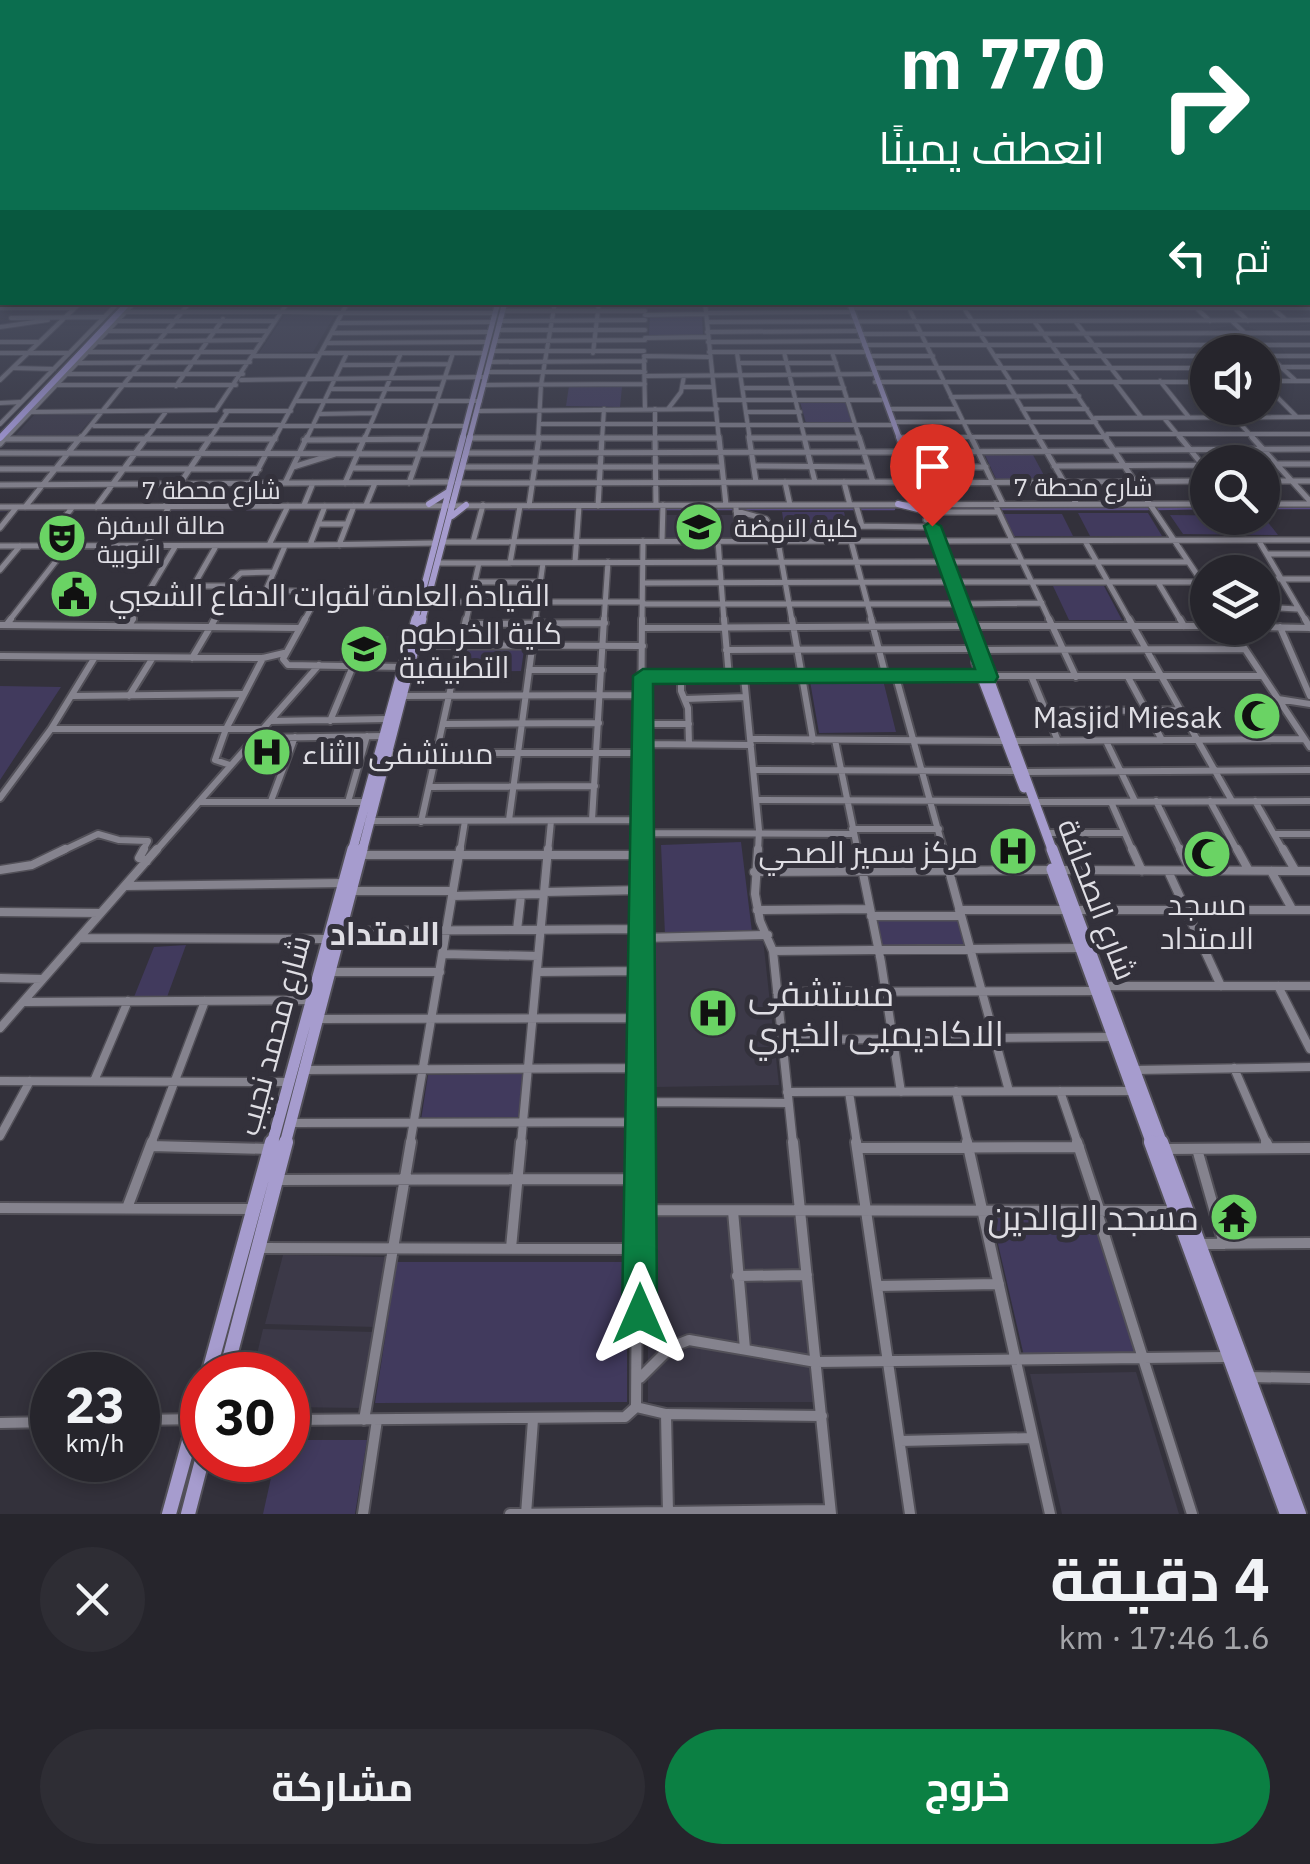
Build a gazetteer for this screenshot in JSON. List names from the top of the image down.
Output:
{
  "streets": {
    "main road": ["شارع الصحافة", "شارع محمد نجيب"],
    "street": ["شارع محطة 7"]
  },
  "crossings": [
    ["شارع محطة 7", "شارع الصحافة"],
    ["شارع محطة 7", "شارع محمد نجيب"]
  ],
  "districts": ["الامتداد"],
  "places": {
    "school or university": ["كلية النهضة", "كلية الخرطوم التطبيقية"],
    "theatre": ["صالة السفرة النوبية"],
    "public building": ["القيادة العامة لقوات الدفاع الشعبي"],
    "mosque": ["Masjid Miesak", "مسجد الامتداد"],
    "hospital": ["مستشفى الثناء", "مركز سمير الصحي", "مستشفى الاكاديميى الخيري"],
    "temple": ["مسجد الوالدين"]
  },
  "page": {
    "turn": ["770 m", "انعطف يمينًا"],
    "then": "ثم",
    "speed": "23 km/h",
    "limit": "30",
    "heading": ["4 دقيقة", "1.6 km · 17:46"],
    "buttons": ["خروج", "مشاركة"]
  }
}
